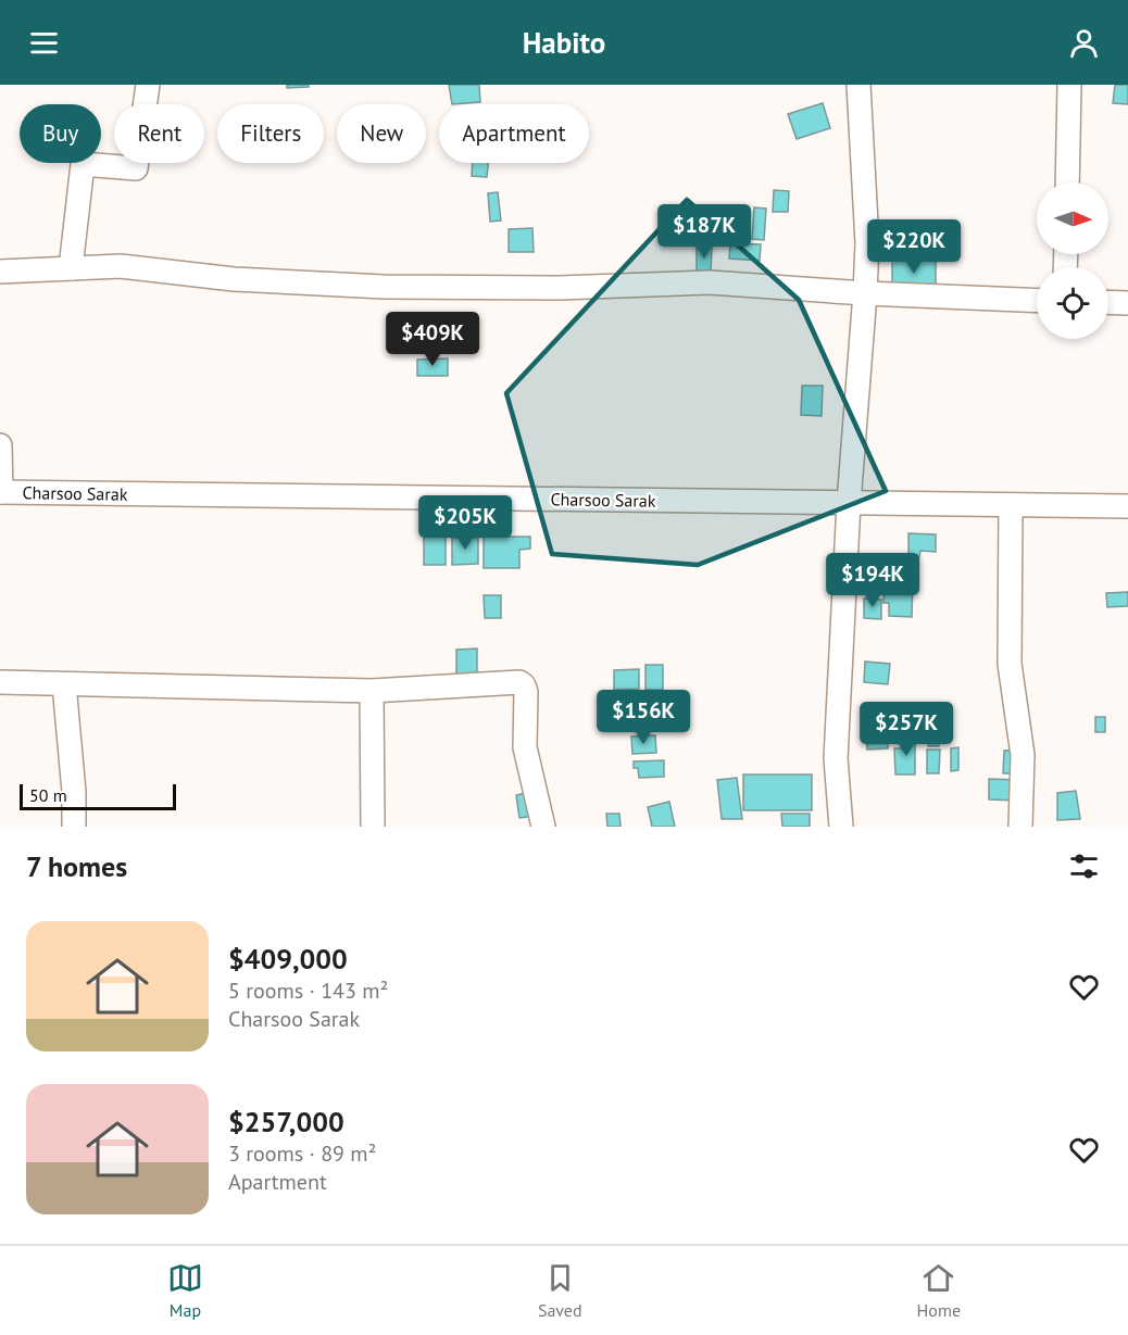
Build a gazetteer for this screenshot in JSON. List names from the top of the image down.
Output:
{
  "streets": {
    "street": ["Charsoo Sarak"]
  },
  "scale_bar": "50 m",
  "north": "right",
  "page": {
    "header": "Habito",
    "chip": [
      "Buy",
      "Rent",
      "Filters",
      "New",
      "Apartment"
    ],
    "price": [
      "$187K",
      "$220K",
      "$409K",
      "$205K",
      "$194K",
      "$156K",
      "$257K"
    ],
    "scale": "50 m",
    "heading": "7 homes",
    "list": [
      {
        "name": "$409,000",
        "note": "5 rooms · 143 m² · Charsoo Sarak"
      },
      {
        "name": "$257,000",
        "note": "3 rooms · 89 m² · Apartment"
      }
    ],
    "tabs": ["Map", "Saved", "Home"]
  }
}
